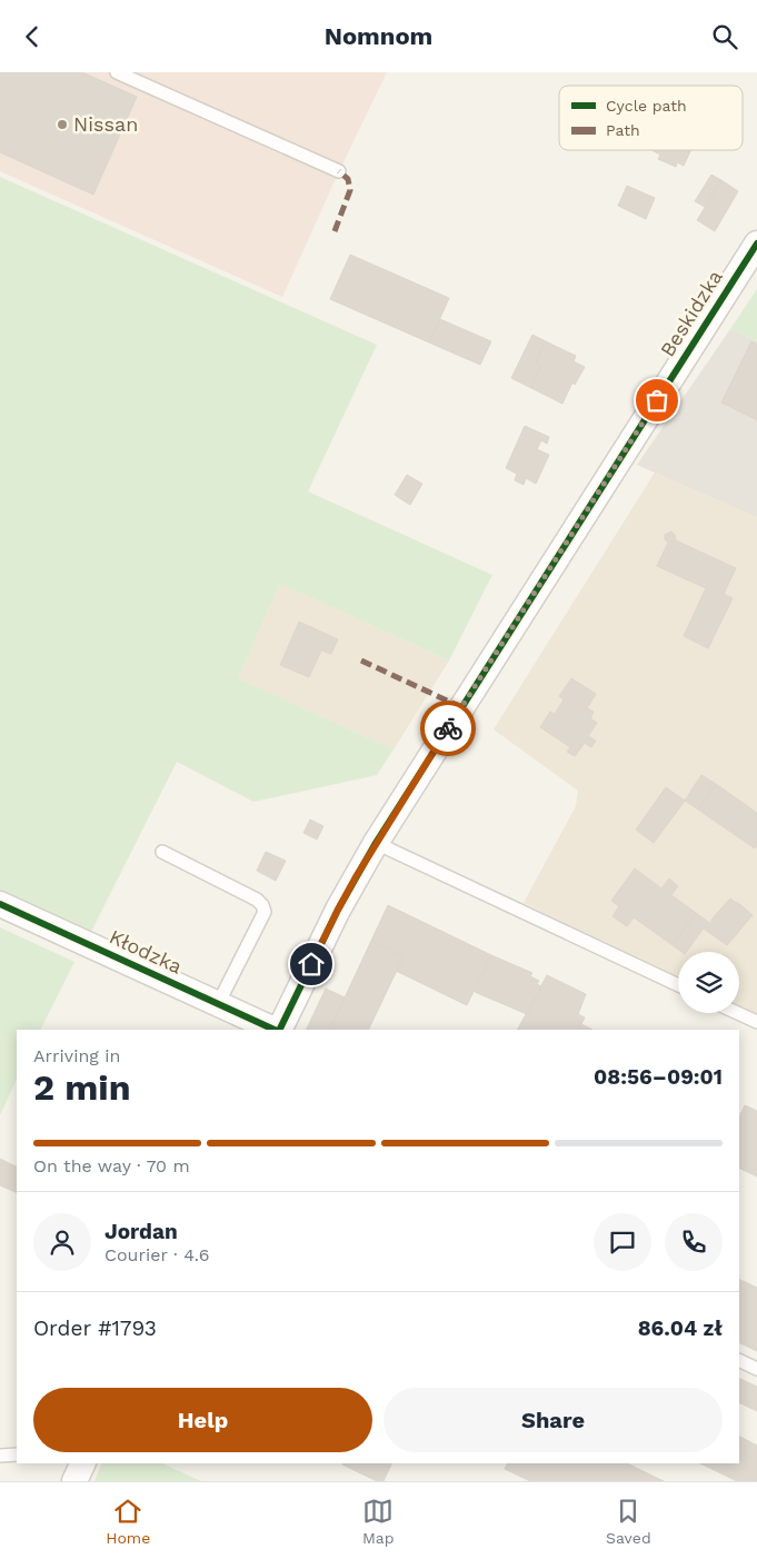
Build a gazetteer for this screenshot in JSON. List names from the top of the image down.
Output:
{
  "streets": {
    "street": ["Beskidzka", "Kłodzka"]
  },
  "places": ["Nissan"],
  "legend": ["Cycle path", "Path"],
  "page": {
    "header": "Nomnom",
    "heading": ["2 min", "Arriving in", "08:56–09:01"],
    "panel": [
      "Jordan",
      "Courier · 4.6",
      "Order #1793",
      "86.04 zł"
    ],
    "bar": "On the way · 70 m",
    "buttons": ["Help", "Share"],
    "tabs": ["Home", "Map", "Saved"]
  }
}
